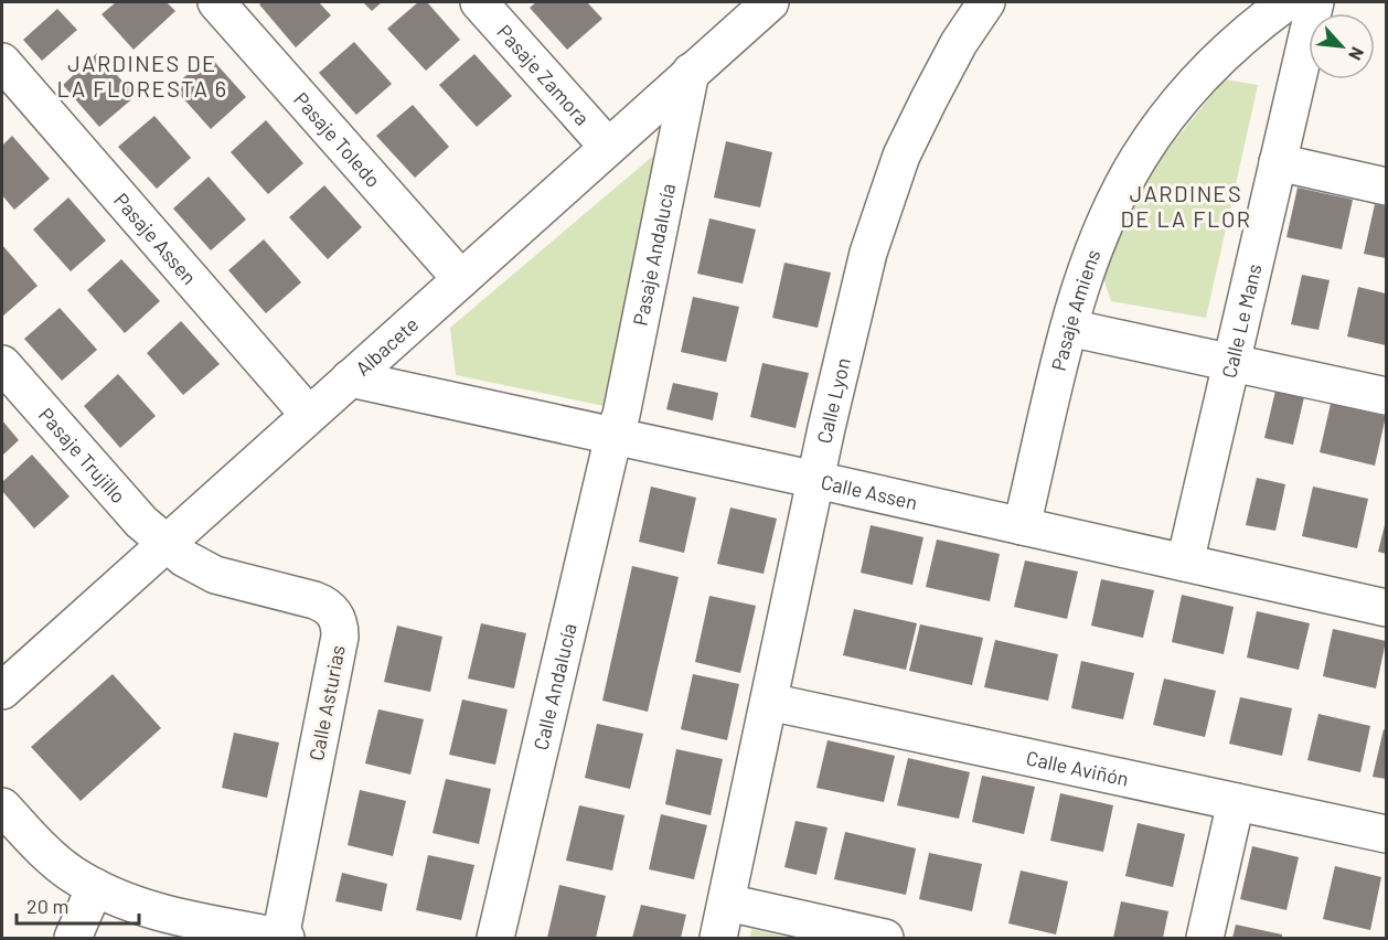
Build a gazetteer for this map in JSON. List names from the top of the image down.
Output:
{
  "streets": {
    "street": [
      "Pasaje Zamora",
      "Pasaje Toledo",
      "Pasaje Assen",
      "Pasaje Andalucía",
      "Pasaje Amiens",
      "Calle Le Mans",
      "Albacete",
      "Calle Lyon",
      "Pasaje Trujillo",
      "Calle Assen",
      "Calle Andalucía",
      "Calle Asturias",
      "Calle Aviñón"
    ]
  },
  "crossings": [
    ["Pasaje Zamora", "Albacete"],
    ["Pasaje Toledo", "Albacete"],
    ["Pasaje Assen", "Albacete"],
    ["Pasaje Andalucía", "Albacete"],
    ["Pasaje Andalucía", "Calle Assen"],
    ["Pasaje Andalucía", "Calle Andalucía"],
    ["Pasaje Amiens", "Calle Assen"],
    ["Calle Le Mans", "Calle Assen"],
    ["Albacete", "Pasaje Trujillo"],
    ["Albacete", "Calle Assen"],
    ["Albacete", "Calle Asturias"],
    ["Calle Lyon", "Calle Assen"],
    ["Calle Lyon", "Calle Aviñón"],
    ["Pasaje Trujillo", "Calle Asturias"],
    ["Calle Assen", "Calle Andalucía"]
  ],
  "districts": ["JARDINES DE LA FLORESTA 6", "JARDINES DE LA FLOR"],
  "scale_bar": "20 m",
  "north": "bottom right"
}
